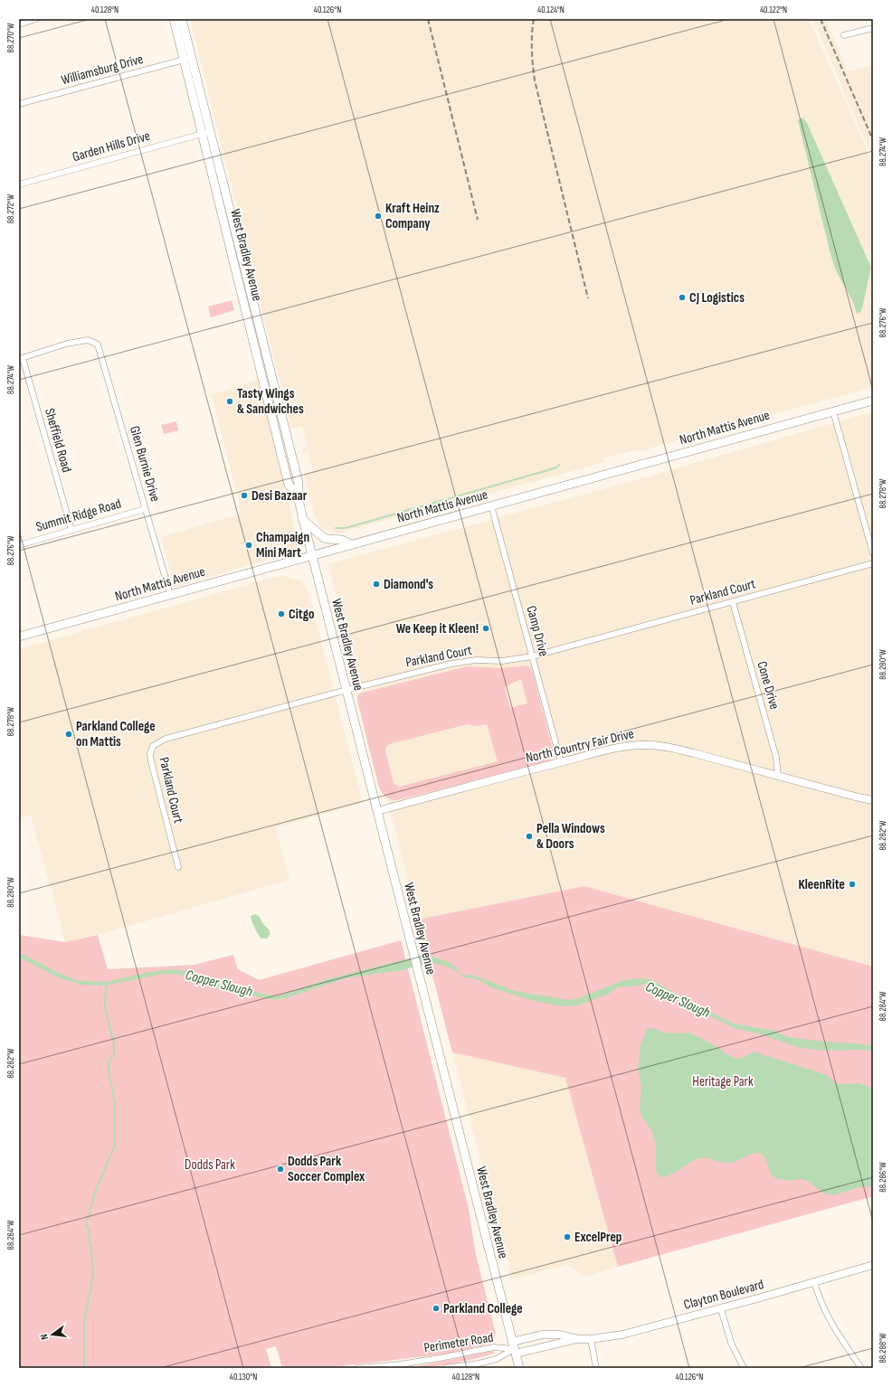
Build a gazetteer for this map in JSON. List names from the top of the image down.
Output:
{
  "streets": {
    "main road": ["West Bradley Avenue", "North Mattis Avenue"],
    "street": [
      "Williamsburg Drive",
      "Garden Hills Drive",
      "Sheffield Road",
      "Glen Burnie Drive",
      "Summit Ridge Road",
      "Parkland Court",
      "Camp Drive",
      "Cone Drive",
      "North Country Fair Drive",
      "Clayton Boulevard",
      "Perimeter Road"
    ]
  },
  "crossings": [
    ["Williamsburg Drive", "West Bradley Avenue"],
    ["Garden Hills Drive", "West Bradley Avenue"],
    ["West Bradley Avenue", "North Mattis Avenue"],
    ["West Bradley Avenue", "Parkland Court"],
    ["West Bradley Avenue", "North Country Fair Drive"],
    ["West Bradley Avenue", "Clayton Boulevard"],
    ["West Bradley Avenue", "Perimeter Road"],
    ["North Mattis Avenue", "Glen Burnie Drive"],
    ["North Mattis Avenue", "Camp Drive"],
    ["Sheffield Road", "Glen Burnie Drive"],
    ["Sheffield Road", "Summit Ridge Road"],
    ["Glen Burnie Drive", "Summit Ridge Road"],
    ["Parkland Court", "Camp Drive"],
    ["Parkland Court", "Cone Drive"],
    ["Camp Drive", "North Country Fair Drive"],
    ["Cone Drive", "North Country Fair Drive"],
    ["Clayton Boulevard", "Perimeter Road"]
  ],
  "water": ["Copper Slough"],
  "parks": ["Heritage Park", "Dodds Park"],
  "places": [
    "Kraft Heinz Company",
    "CJ Logistics",
    "Tasty Wings & Sandwiches",
    "Desi Bazaar",
    "Champaign Mini Mart",
    "Diamond's",
    "Citgo",
    "We Keep it Kleen!",
    "Parkland College on Mattis",
    "Pella Windows & Doors",
    "KleenRite",
    "Dodds Park Soccer Complex",
    "ExcelPrep",
    "Parkland College"
  ],
  "north": "left",
  "coordinates": [
    "40.128°N",
    "40.126°N",
    "40.124°N",
    "40.122°N",
    "88.270°W",
    "88.274°W",
    "88.272°W",
    "88.276°W",
    "88.278°W",
    "88.280°W",
    "88.282°W",
    "88.284°W",
    "88.286°W",
    "88.288°W",
    "40.130°N"
  ]
}
